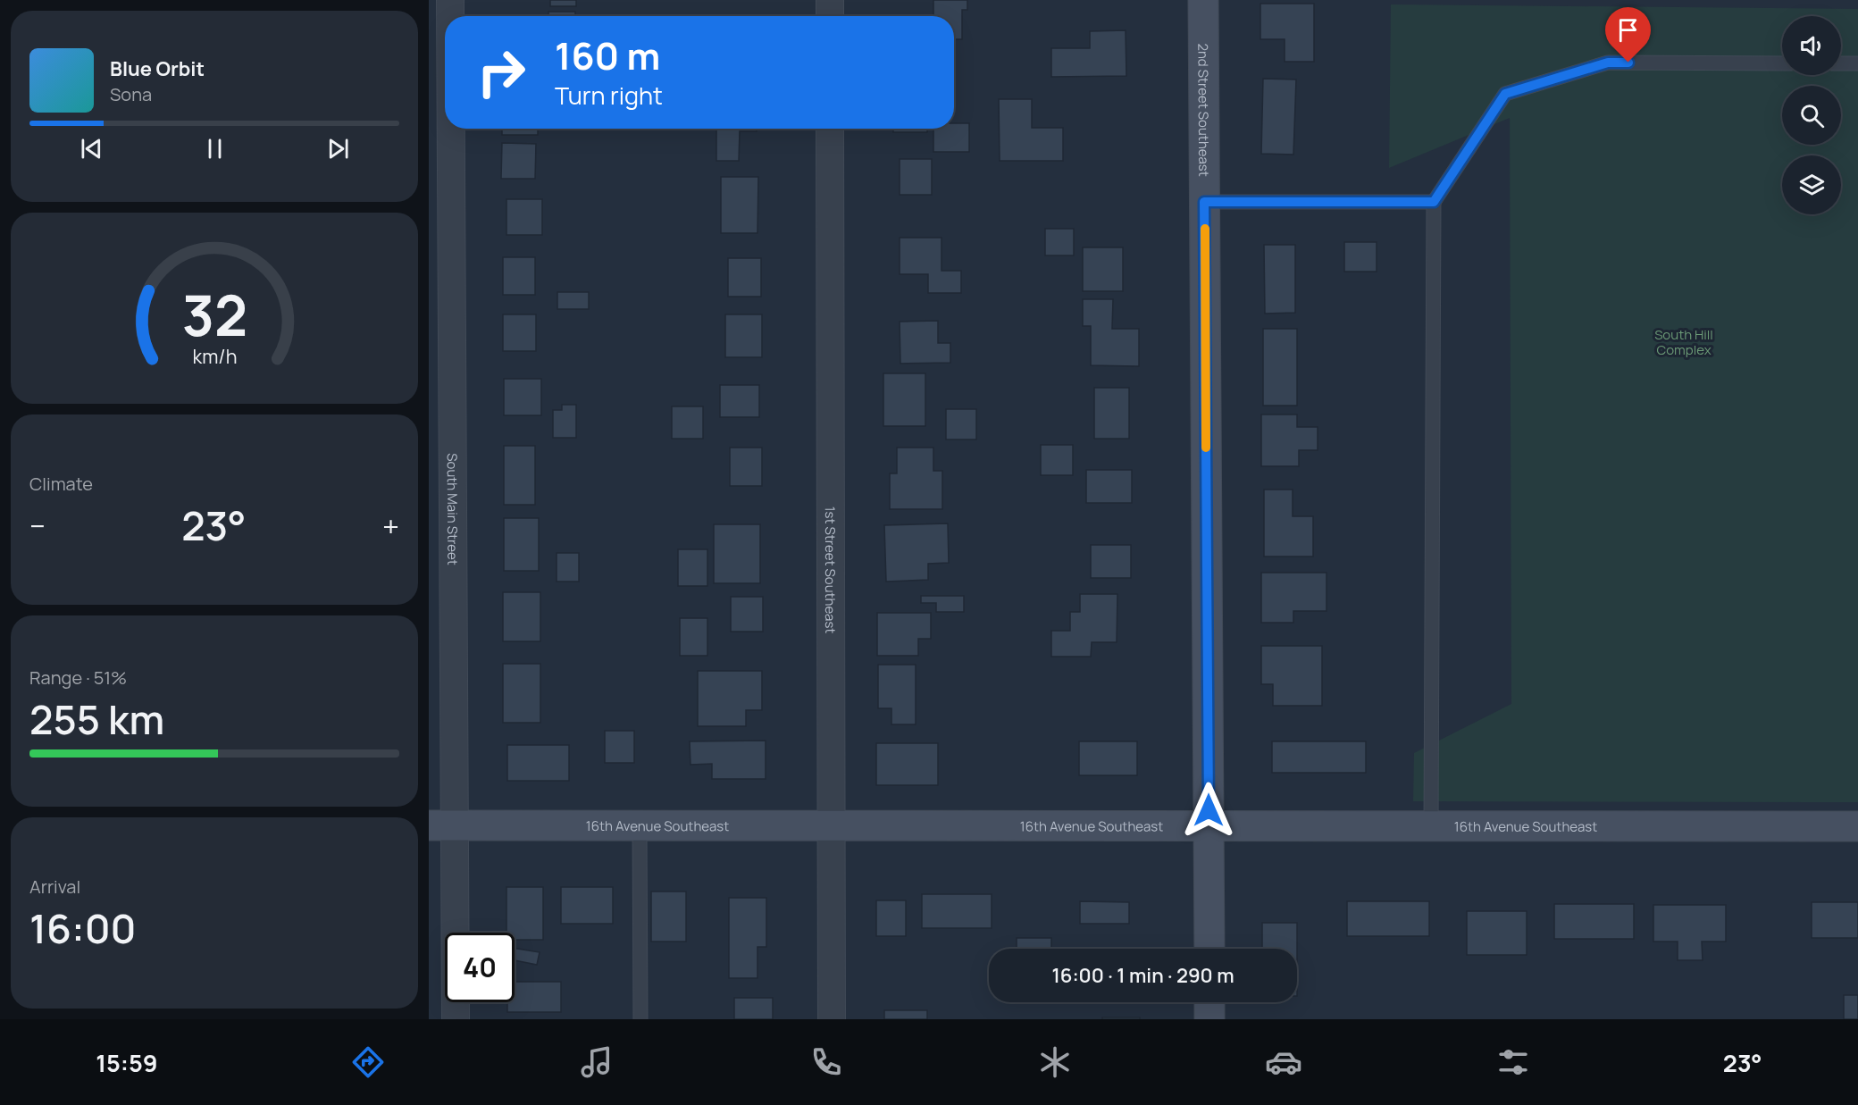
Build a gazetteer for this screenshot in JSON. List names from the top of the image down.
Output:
{
  "streets": {
    "street": [
      "2nd Street Southeast",
      "South Main Street",
      "1st Street Southeast",
      "16th Avenue Southeast"
    ]
  },
  "crossings": [
    ["2nd Street Southeast", "16th Avenue Southeast"],
    ["South Main Street", "16th Avenue Southeast"],
    ["1st Street Southeast", "16th Avenue Southeast"]
  ],
  "parks": ["South Hill Complex"],
  "page": {
    "turn": ["160 m", "Turn right"],
    "song": ["Blue Orbit", "Sona"],
    "tile": [
      "Climate",
      ["Range · 51%", "255 km"],
      ["Arrival", "16:00"]
    ],
    "heat": ["−", "23°", "+"],
    "limit": "40",
    "trip": "16:00 · 1 min · 290 m",
    "tabs": ["15:59", "23°"],
    "gauge": ["32", "km/h"]
  }
}
